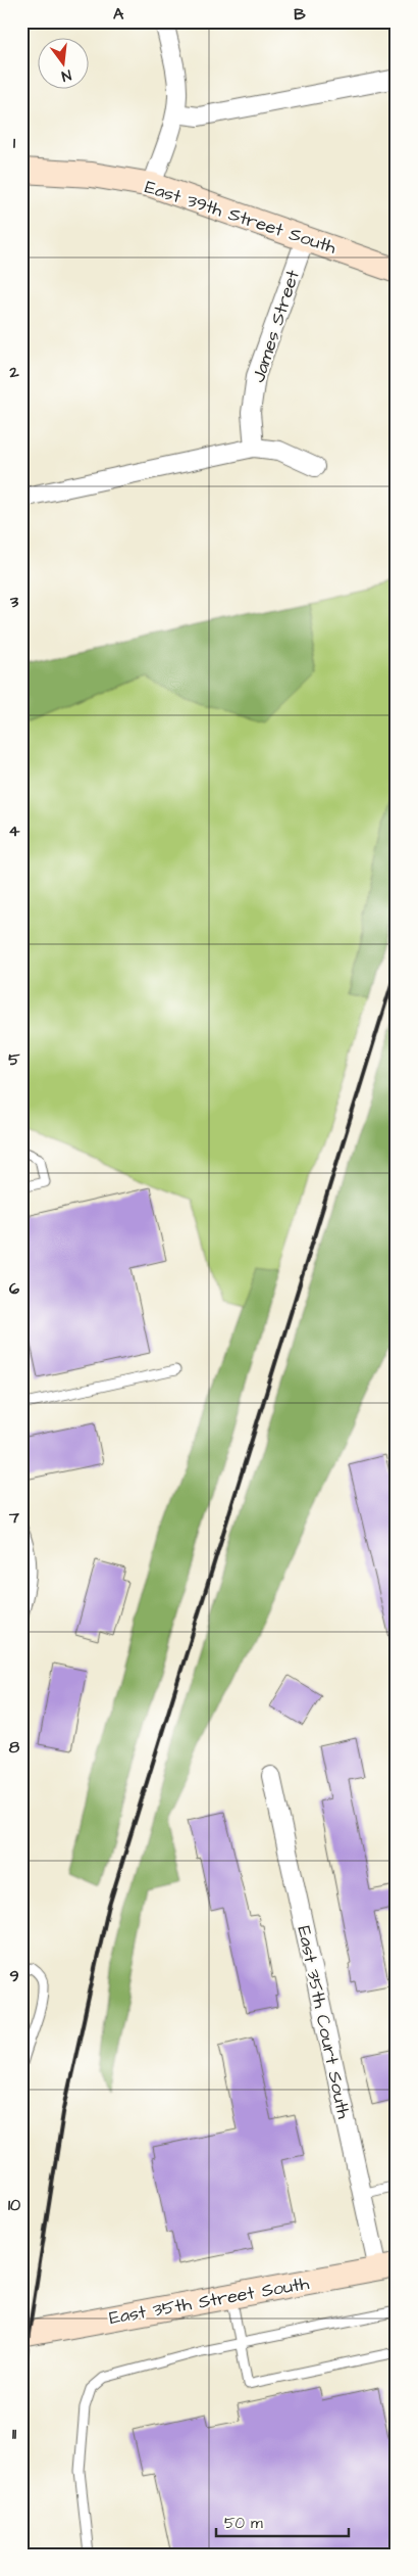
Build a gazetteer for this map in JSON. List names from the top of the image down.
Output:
{
  "streets": {
    "main road": ["East 39th Street South", "East 35th Street South"],
    "street": ["James Street", "East 35th Court South"]
  },
  "crossings": [
    ["East 39th Street South", "James Street"],
    ["East 35th Court South", "East 35th Street South"]
  ],
  "scale_bar": "50 m",
  "north": "bottom",
  "grid": {
    "columns": ["A", "B"],
    "rows": [
      "1",
      "2",
      "3",
      "4",
      "5",
      "6",
      "7",
      "8",
      "9",
      "10",
      "11"
    ]
  }
}
